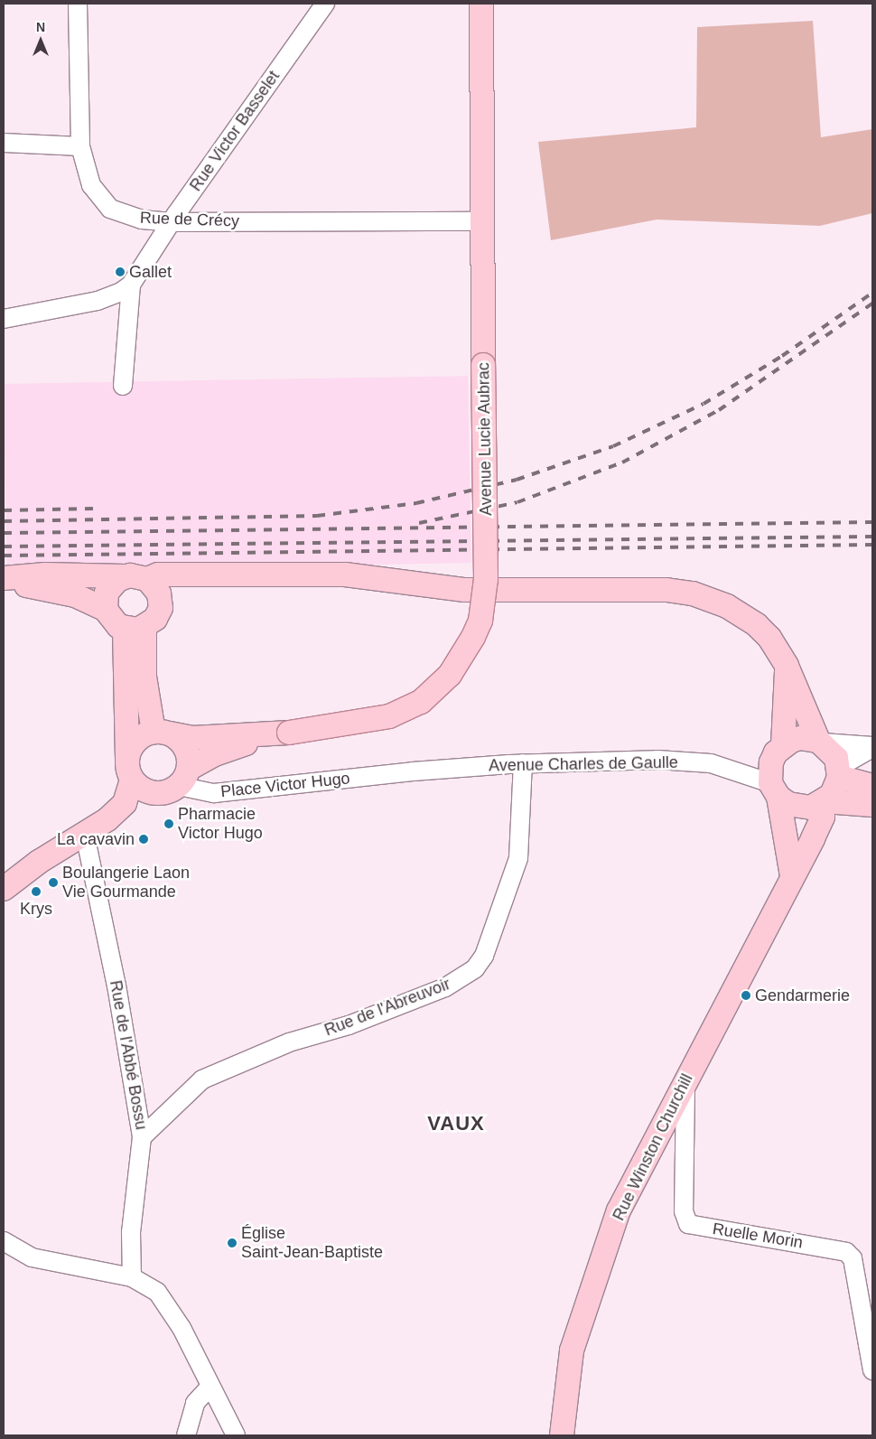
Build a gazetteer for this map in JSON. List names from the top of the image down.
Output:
{
  "streets": {
    "main road": ["Avenue Lucie Aubrac", "Rue Winston Churchill"],
    "street": [
      "Rue Victor Basselet",
      "Rue de Crécy",
      "Avenue Charles de Gaulle",
      "Place Victor Hugo",
      "Rue de l'Abreuvoir",
      "Rue de l'Abbé Bossu",
      "Ruelle Morin"
    ]
  },
  "crossings": [
    ["Rue Victor Basselet", "Rue de Crécy"],
    ["Rue de Crécy", "Avenue Lucie Aubrac"],
    ["Avenue Lucie Aubrac", "Place Victor Hugo"],
    ["Avenue Charles de Gaulle", "Place Victor Hugo"],
    ["Avenue Charles de Gaulle", "Rue de l'Abreuvoir"],
    ["Avenue Charles de Gaulle", "Rue Winston Churchill"],
    ["Rue de l'Abreuvoir", "Rue de l'Abbé Bossu"],
    ["Rue Winston Churchill", "Ruelle Morin"]
  ],
  "districts": ["VAUX"],
  "places": [
    "Gallet",
    "Pharmacie Victor Hugo",
    "La cavavin",
    "Boulangerie Laon Vie Gourmande",
    "Krys",
    "Gendarmerie",
    "Église Saint-Jean-Baptiste"
  ],
  "north": "top"
}
